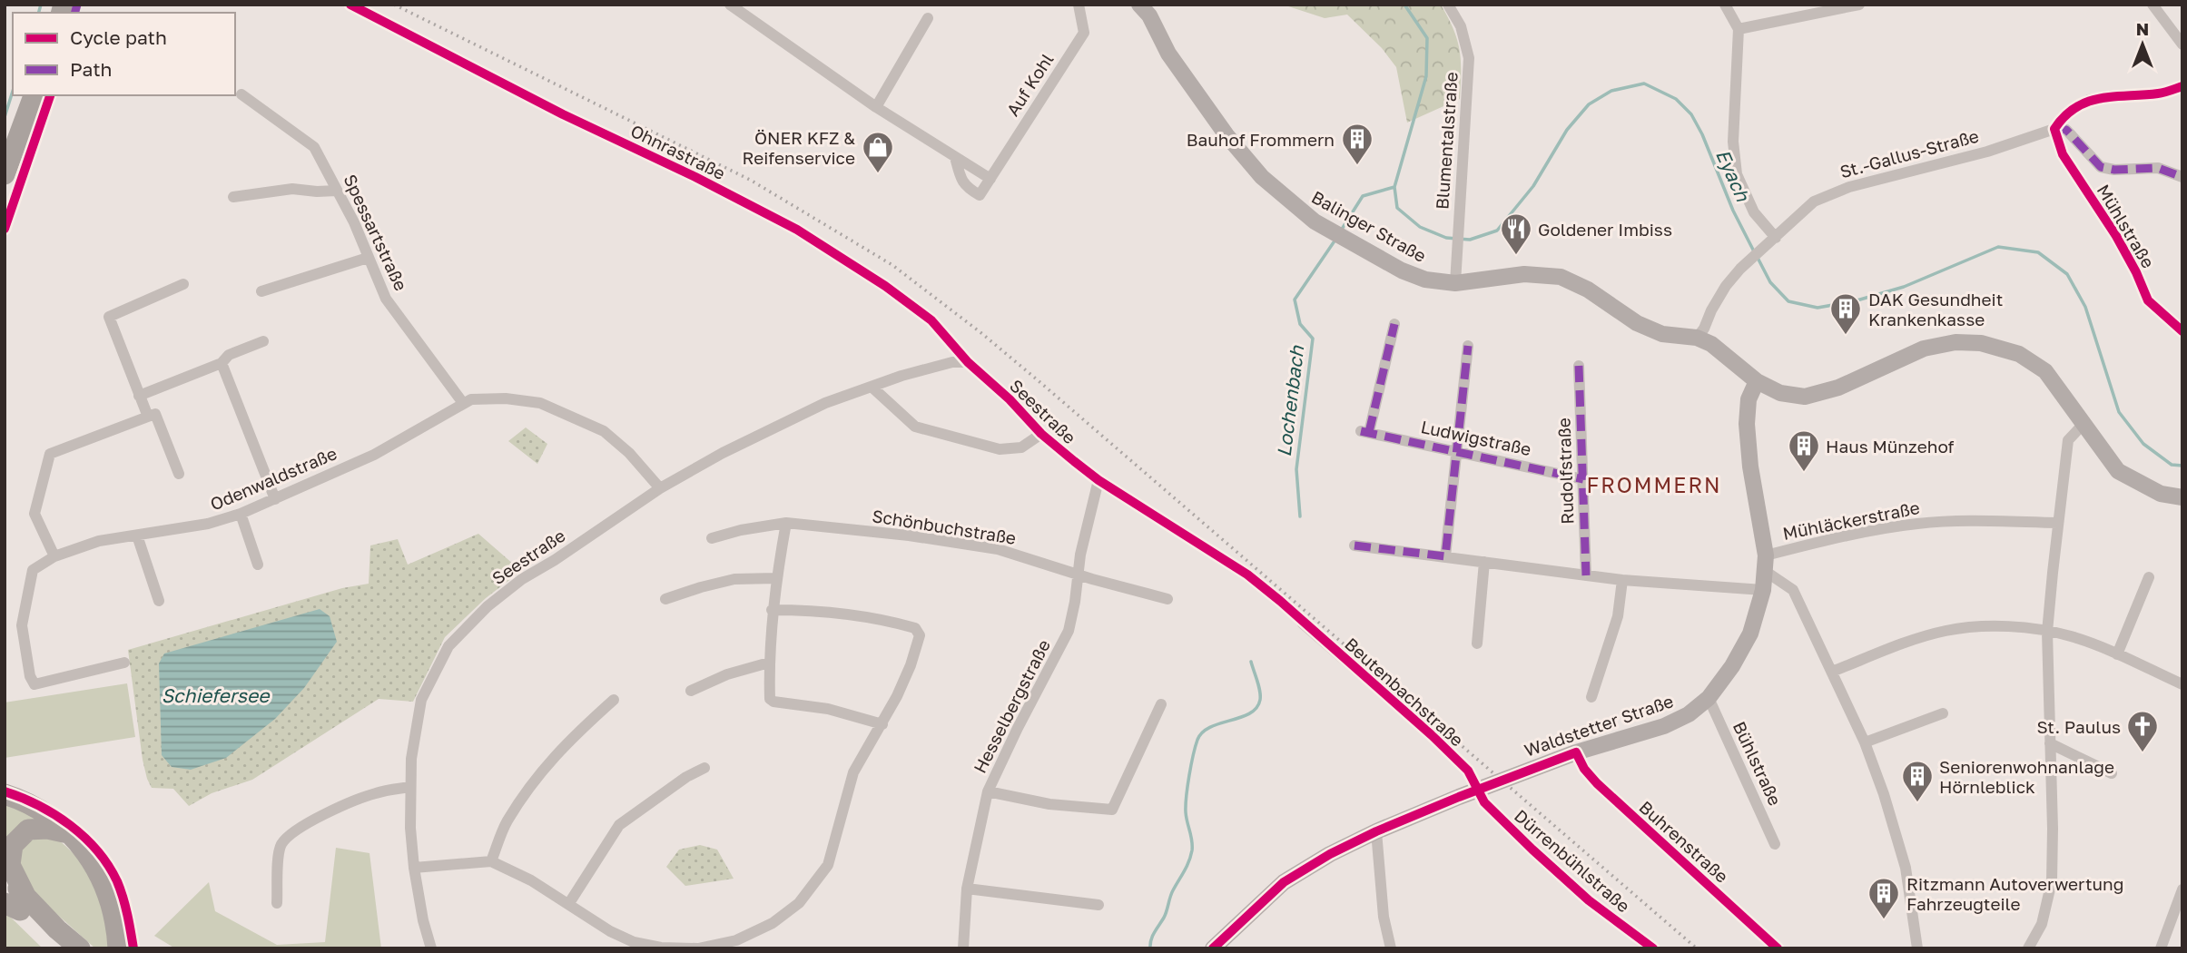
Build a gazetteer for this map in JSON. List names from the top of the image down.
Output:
{
  "streets": {
    "main road": ["Balinger Straße", "Waldstetter Straße"],
    "street": [
      "Auf Kohl",
      "Blumentalstraße",
      "Ohnrastraße",
      "St.-Gallus-Straße",
      "Mühlstraße",
      "Spessartstraße",
      "Seestraße",
      "Ludwigstraße",
      "Rudolfstraße",
      "Odenwaldstraße",
      "Mühläckerstraße",
      "Schönbuchstraße",
      "Beutenbachstraße",
      "Hesselbergstraße",
      "Bühlstraße",
      "Buhrenstraße",
      "Dürrenbühlstraße"
    ]
  },
  "crossings": [
    ["Blumentalstraße", "Balinger Straße"],
    ["Ohnrastraße", "Seestraße"],
    ["St.-Gallus-Straße", "Balinger Straße"],
    ["St.-Gallus-Straße", "Mühlstraße"],
    ["Balinger Straße", "Waldstetter Straße"],
    ["Spessartstraße", "Odenwaldstraße"],
    ["Seestraße", "Odenwaldstraße"],
    ["Seestraße", "Hesselbergstraße"],
    ["Ludwigstraße", "Rudolfstraße"],
    ["Mühläckerstraße", "Waldstetter Straße"],
    ["Schönbuchstraße", "Hesselbergstraße"],
    ["Beutenbachstraße", "Waldstetter Straße"],
    ["Beutenbachstraße", "Dürrenbühlstraße"],
    ["Waldstetter Straße", "Bühlstraße"],
    ["Waldstetter Straße", "Buhrenstraße"],
    ["Waldstetter Straße", "Dürrenbühlstraße"]
  ],
  "districts": ["FROMMERN"],
  "water": ["Eyach", "Lochenbach", "Schiefersee"],
  "places": {
    "building": [
      "Bauhof Frommern",
      "DAK Gesundheit Krankenkasse",
      "Haus Münzehof",
      "Seniorenwohnanlage Hörnleblick",
      "Ritzmann Autoverwertung Fahrzeugteile"
    ],
    "shop": ["ÖNER KFZ & Reifenservice"],
    "restaurant": ["Goldener Imbiss"],
    "church": ["St. Paulus"]
  },
  "legend": ["Cycle path", "Path"],
  "north": "top"
}
